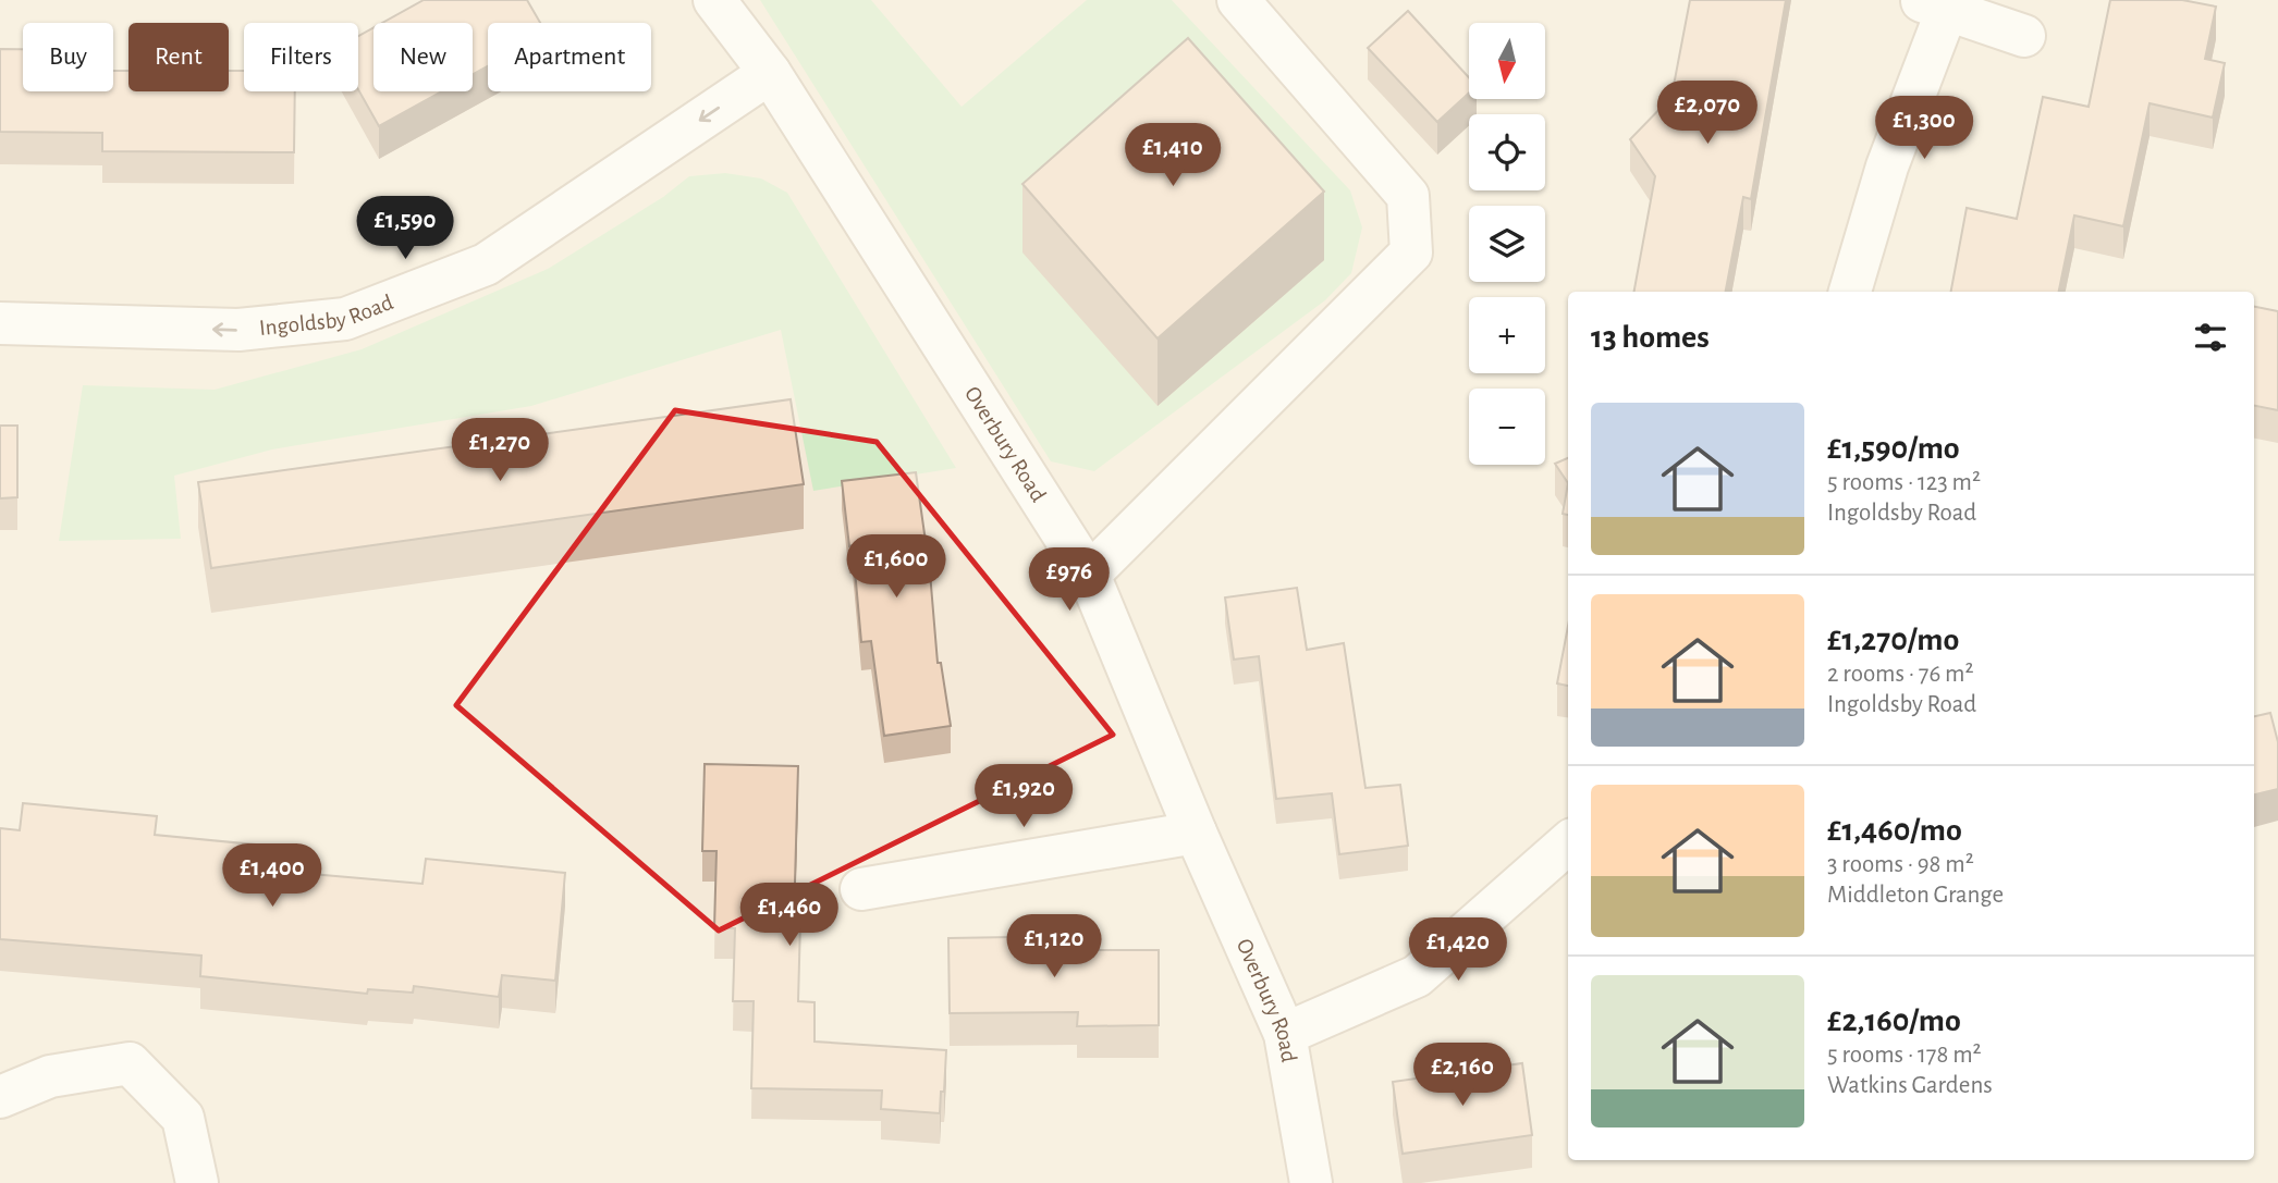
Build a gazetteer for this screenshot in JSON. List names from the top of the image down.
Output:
{
  "streets": {
    "street": ["Ingoldsby Road", "Overbury Road"]
  },
  "crossings": [
    ["Ingoldsby Road", "Overbury Road"]
  ],
  "one_way": ["Ingoldsby Road"],
  "north": "bottom",
  "page": {
    "map_buttons": ["+", "−"],
    "chip": [
      "Buy",
      "Rent",
      "Filters",
      "New",
      "Apartment"
    ],
    "price": [
      "£2,070",
      "£1,300",
      "£1,410",
      "£1,590",
      "£1,270",
      "£1,600",
      "£976",
      "£1,920",
      "£1,400",
      "£1,460",
      "£1,120",
      "£1,420",
      "£2,160"
    ],
    "heading": "13 homes",
    "list": [
      {
        "name": "£1,590/mo",
        "note": "5 rooms · 123 m² · Ingoldsby Road"
      },
      {
        "name": "£1,270/mo",
        "note": "2 rooms · 76 m² · Ingoldsby Road"
      },
      {
        "name": "£1,460/mo",
        "note": "3 rooms · 98 m² · Middleton Grange"
      },
      {
        "name": "£2,160/mo",
        "note": "5 rooms · 178 m² · Watkins Gardens"
      }
    ]
  }
}
